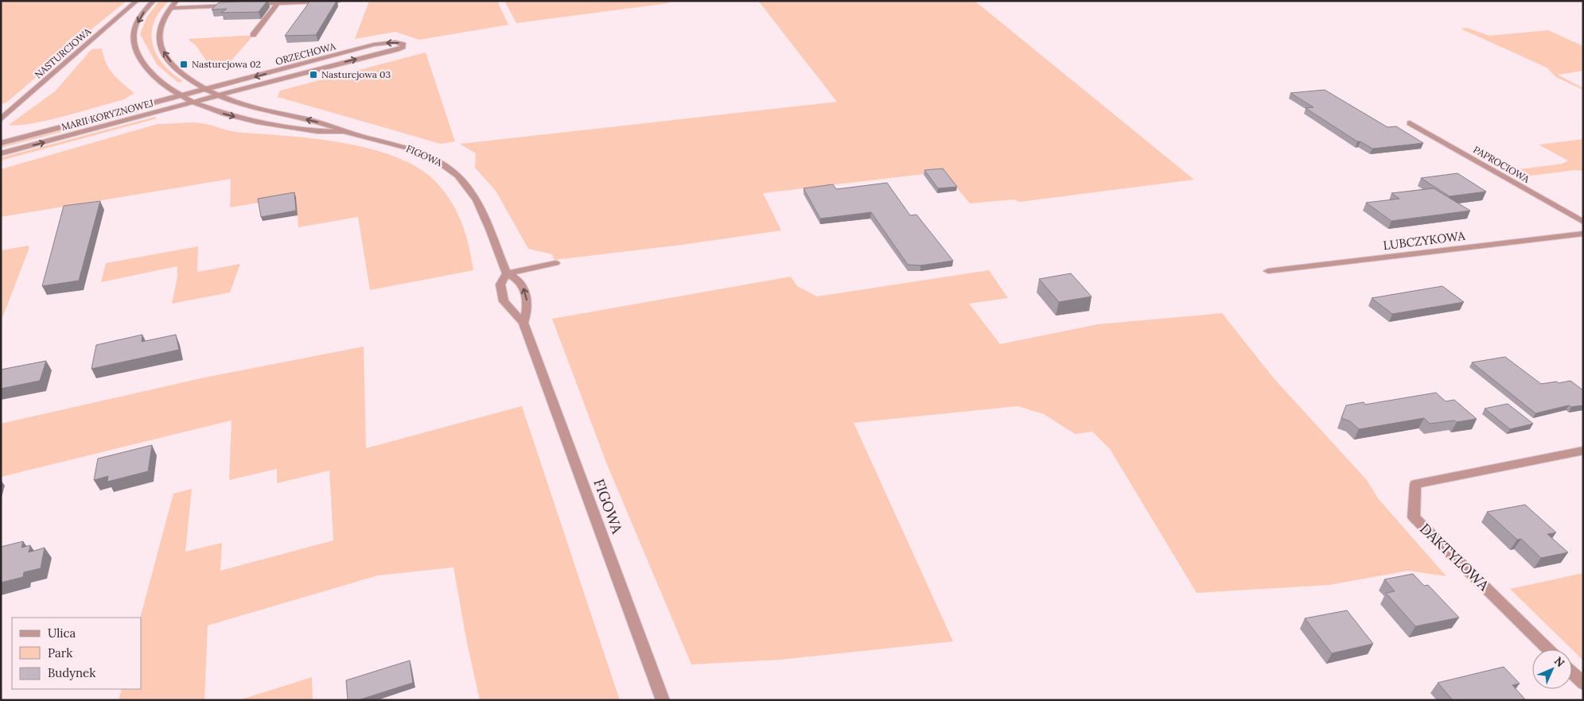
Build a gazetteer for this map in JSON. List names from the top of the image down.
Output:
{
  "streets": {
    "street": [
      "NASTURCJOWA",
      "ORZECHOWA",
      "MARII KORYZNOWEJ",
      "FIGOWA",
      "PAPROCIOWA",
      "LUBCZYKOWA",
      "DAKTYLOWA"
    ]
  },
  "crossings": [
    ["ORZECHOWA", "MARII KORYZNOWEJ"],
    ["ORZECHOWA", "FIGOWA"],
    ["MARII KORYZNOWEJ", "FIGOWA"]
  ],
  "places": {
    "transit": ["Nasturcjowa 02", "Nasturcjowa 03"]
  },
  "legend": ["Ulica", "Park", "Budynek"],
  "north": "top right"
}
